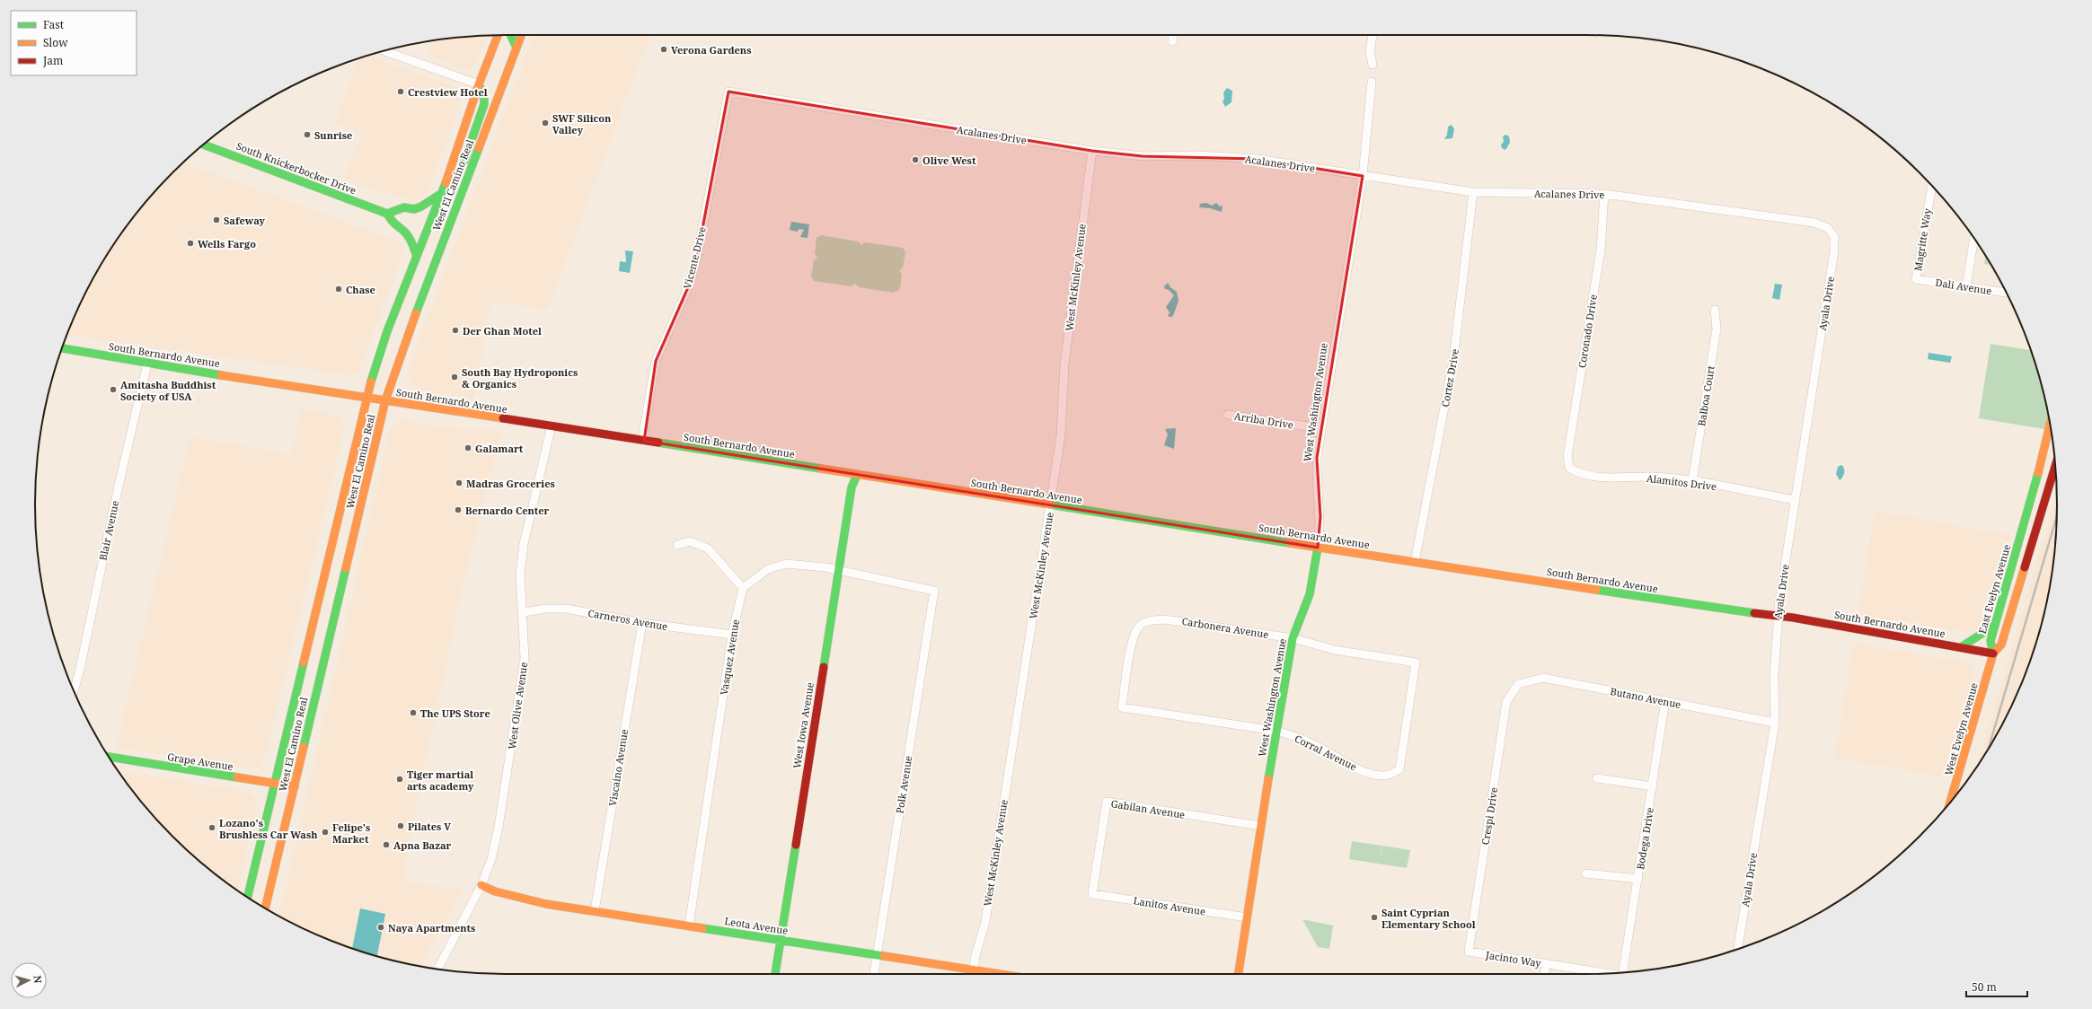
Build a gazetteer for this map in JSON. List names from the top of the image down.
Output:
{
  "streets": {
    "street": [
      "Acalanes Drive",
      "South Knickerbocker Drive",
      "West El Camino Real",
      "Magritte Way",
      "Vicente Drive",
      "West McKinley Avenue",
      "Dali Avenue",
      "Ayala Drive",
      "Coronado Drive",
      "South Bernardo Avenue",
      "Cortez Drive",
      "Balboa Court",
      "West Washington Avenue",
      "Arriba Drive",
      "Alamitos Drive",
      "Blair Avenue",
      "East Evelyn Avenue",
      "Carneros Avenue",
      "Carbonera Avenue",
      "Vasquez Avenue",
      "Butano Avenue",
      "West Olive Avenue",
      "West Iowa Avenue",
      "West Evelyn Avenue",
      "Corral Avenue",
      "Grape Avenue",
      "Viscaino Avenue",
      "Polk Avenue",
      "Gabilan Avenue",
      "Crespi Drive",
      "Bodega Drive",
      "Lanitos Avenue",
      "Leota Avenue",
      "Jacinto Way"
    ]
  },
  "crossings": [
    ["Acalanes Drive", "Vicente Drive"],
    ["Acalanes Drive", "West McKinley Avenue"],
    ["Acalanes Drive", "Ayala Drive"],
    ["Acalanes Drive", "Coronado Drive"],
    ["Acalanes Drive", "Cortez Drive"],
    ["Acalanes Drive", "West Washington Avenue"],
    ["West El Camino Real", "South Bernardo Avenue"],
    ["West El Camino Real", "Grape Avenue"],
    ["Magritte Way", "Dali Avenue"],
    ["Vicente Drive", "South Bernardo Avenue"],
    ["West McKinley Avenue", "South Bernardo Avenue"],
    ["West McKinley Avenue", "Leota Avenue"],
    ["Ayala Drive", "South Bernardo Avenue"],
    ["Ayala Drive", "Alamitos Drive"],
    ["Ayala Drive", "Butano Avenue"],
    ["Coronado Drive", "Alamitos Drive"],
    ["South Bernardo Avenue", "Cortez Drive"],
    ["South Bernardo Avenue", "West Washington Avenue"],
    ["South Bernardo Avenue", "Blair Avenue"],
    ["South Bernardo Avenue", "East Evelyn Avenue"],
    ["South Bernardo Avenue", "West Olive Avenue"],
    ["South Bernardo Avenue", "West Iowa Avenue"],
    ["South Bernardo Avenue", "West Evelyn Avenue"],
    ["Balboa Court", "Alamitos Drive"],
    ["West Washington Avenue", "Arriba Drive"],
    ["West Washington Avenue", "Carbonera Avenue"],
    ["West Washington Avenue", "Corral Avenue"],
    ["West Washington Avenue", "Gabilan Avenue"],
    ["West Washington Avenue", "Lanitos Avenue"],
    ["East Evelyn Avenue", "West Evelyn Avenue"],
    ["Carneros Avenue", "Vasquez Avenue"],
    ["Carneros Avenue", "West Olive Avenue"],
    ["Carneros Avenue", "Viscaino Avenue"],
    ["Carbonera Avenue", "Corral Avenue"],
    ["Vasquez Avenue", "Leota Avenue"],
    ["Butano Avenue", "Crespi Drive"],
    ["Butano Avenue", "Bodega Drive"],
    ["West Olive Avenue", "Leota Avenue"],
    ["West Iowa Avenue", "Polk Avenue"],
    ["West Iowa Avenue", "Leota Avenue"],
    ["Viscaino Avenue", "Leota Avenue"],
    ["Polk Avenue", "Leota Avenue"],
    ["Gabilan Avenue", "Lanitos Avenue"],
    ["Crespi Drive", "Jacinto Way"]
  ],
  "places": [
    "Verona Gardens",
    "Crestview Hotel",
    "SWF Silicon Valley",
    "Sunrise",
    "Olive West",
    "Safeway",
    "Wells Fargo",
    "Chase",
    "Der Ghan Motel",
    "South Bay Hydroponics & Organics",
    "Amitasha Buddhist Society of USA",
    "Galamart",
    "Madras Groceries",
    "Bernardo Center",
    "The UPS Store",
    "Tiger martial arts academy",
    "Pilates V",
    "Lozano's Brushless Car Wash",
    "Felipe's Market",
    "Apna Bazar",
    "Saint Cyprian Elementary School",
    "Naya Apartments"
  ],
  "legend": ["Fast", "Slow", "Jam"],
  "scale_bar": "50 m",
  "north": "right"
}
